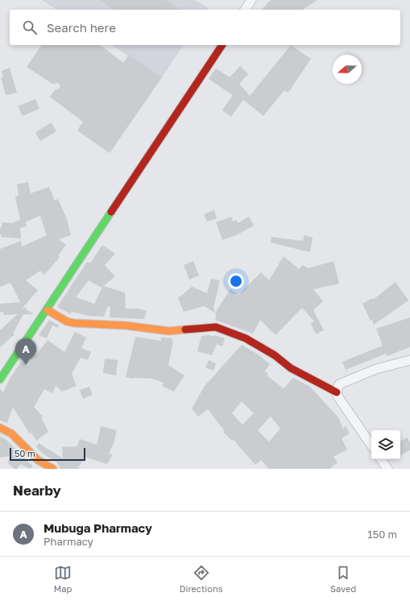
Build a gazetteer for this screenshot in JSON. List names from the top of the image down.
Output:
{
  "scale_bar": "50 m",
  "north": "left",
  "page": {
    "search": "Search here",
    "pins": "A",
    "scale": "50 m",
    "heading": "Nearby",
    "list": [
      {
        "mark": "A",
        "name": "Mubuga Pharmacy",
        "note": "Pharmacy",
        "value": "150 m"
      }
    ],
    "nav": ["Map", "Directions", "Saved"]
  }
}
